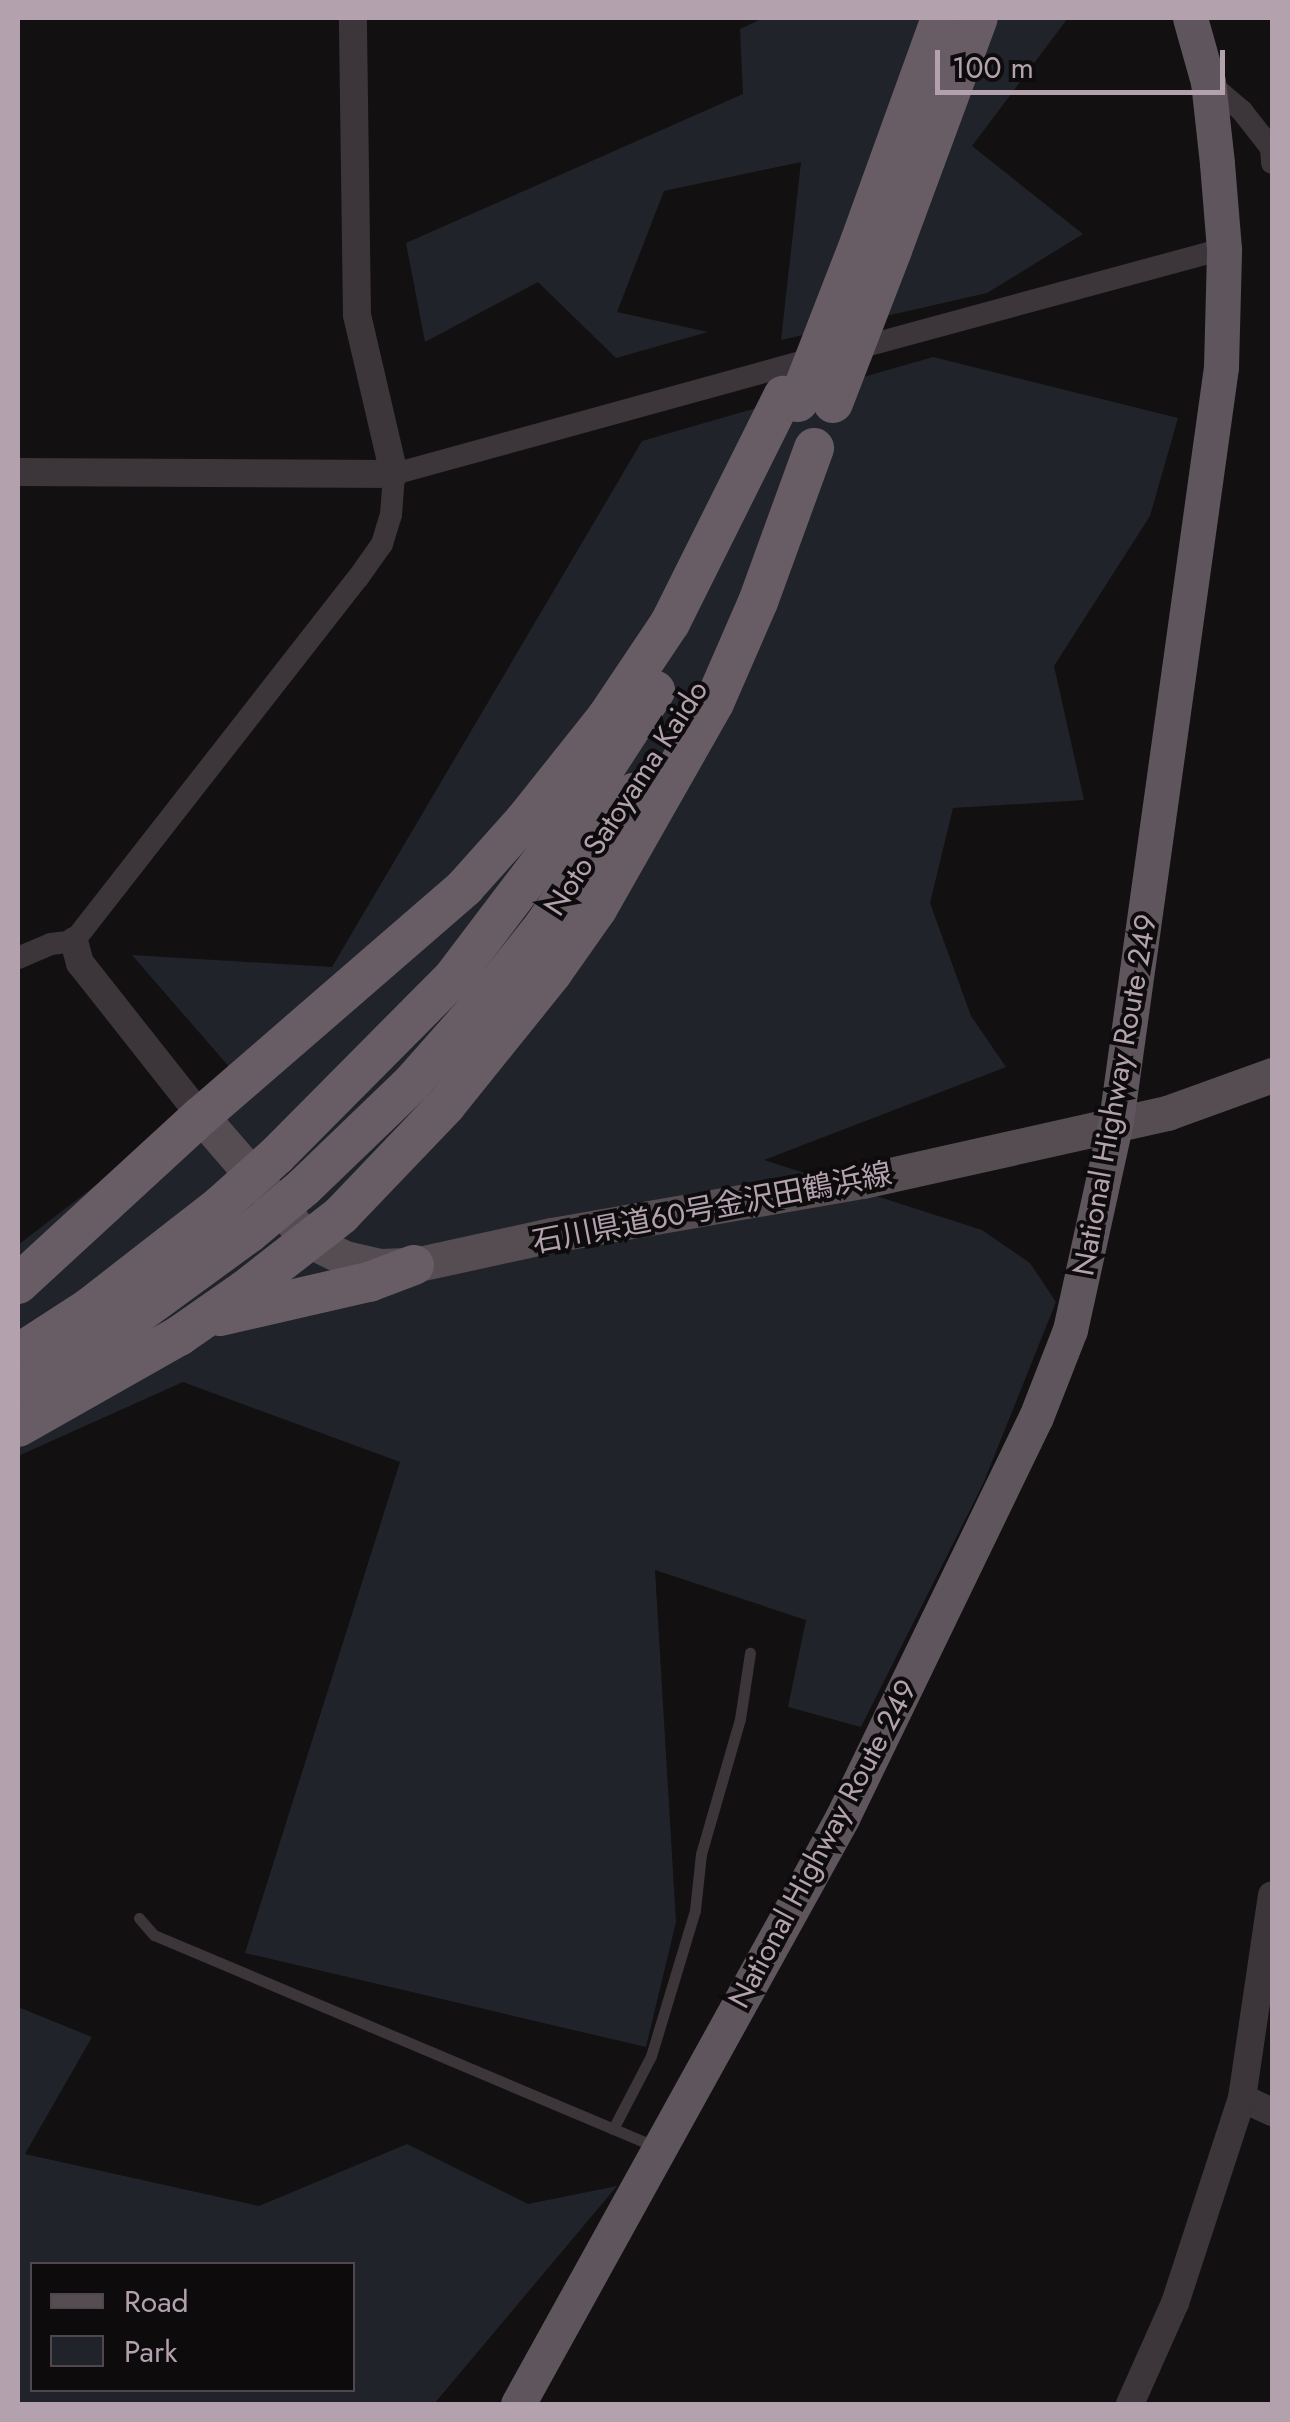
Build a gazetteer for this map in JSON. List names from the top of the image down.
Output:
{
  "streets": {
    "highway": ["Noto Satoyama Kaido", "National Highway Route 249"],
    "main road": ["石川県道60号金沢田鶴浜線"]
  },
  "crossings": [
    ["National Highway Route 249", "石川県道60号金沢田鶴浜線"]
  ],
  "legend": ["Road", "Park"],
  "scale_bar": "100 m"
}
